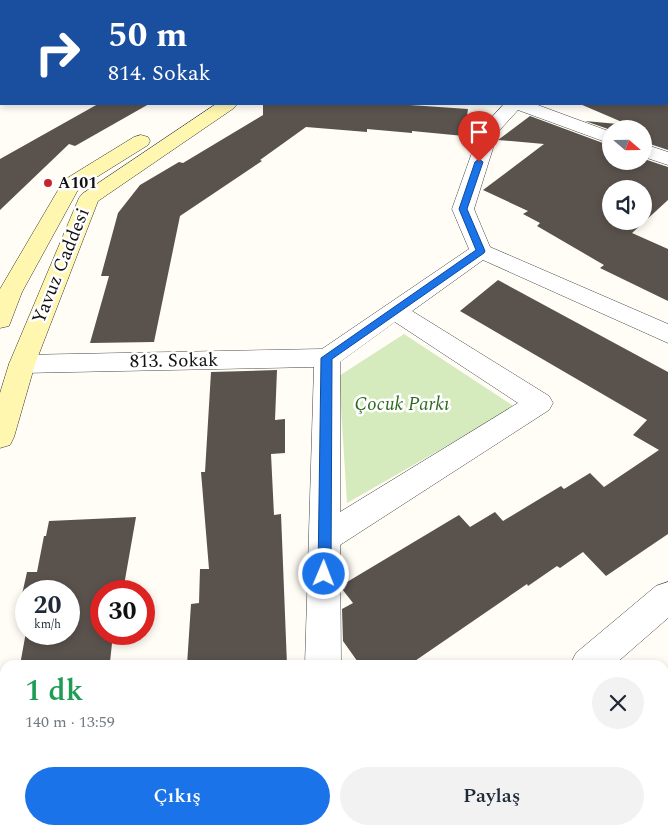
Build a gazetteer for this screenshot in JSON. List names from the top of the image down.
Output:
{
  "streets": {
    "main road": ["Yavuz Caddesi"],
    "street": ["813. Sokak"]
  },
  "crossings": [
    ["Yavuz Caddesi", "813. Sokak"]
  ],
  "parks": ["Çocuk Parkı"],
  "places": ["A101"],
  "north": "right",
  "page": {
    "turn": ["50 m", "814. Sokak"],
    "speed": "20 km/h",
    "limit": "30",
    "heading": ["1 dk", "140 m · 13:59"],
    "buttons": ["Çıkış", "Paylaş"]
  }
}
